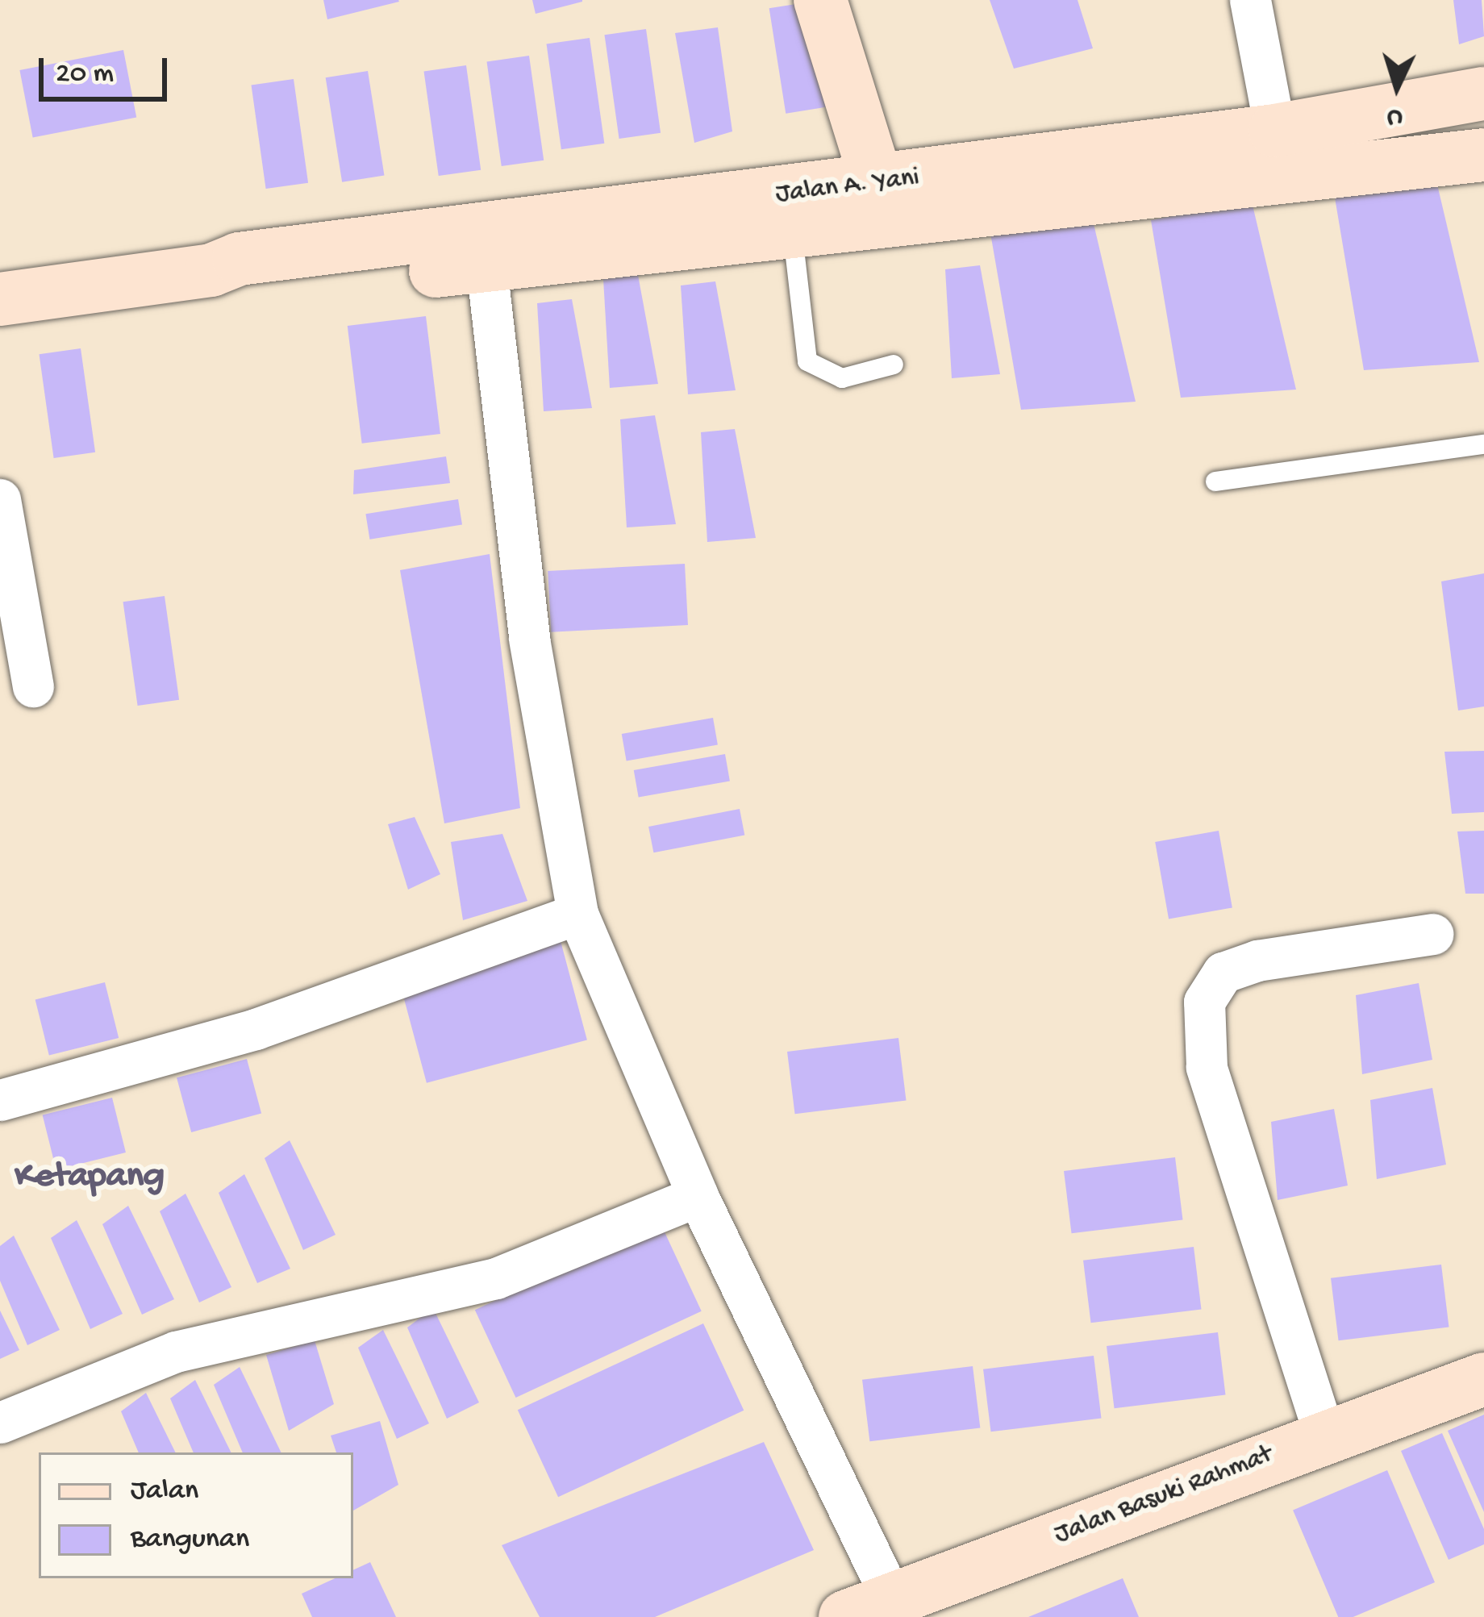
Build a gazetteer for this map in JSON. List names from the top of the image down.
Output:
{
  "streets": {
    "street": ["Jalan A. Yani", "Jalan Basuki Rahmat"]
  },
  "districts": ["Ketapang"],
  "legend": ["Jalan", "Bangunan"],
  "scale_bar": "20 m",
  "north": "bottom"
}
